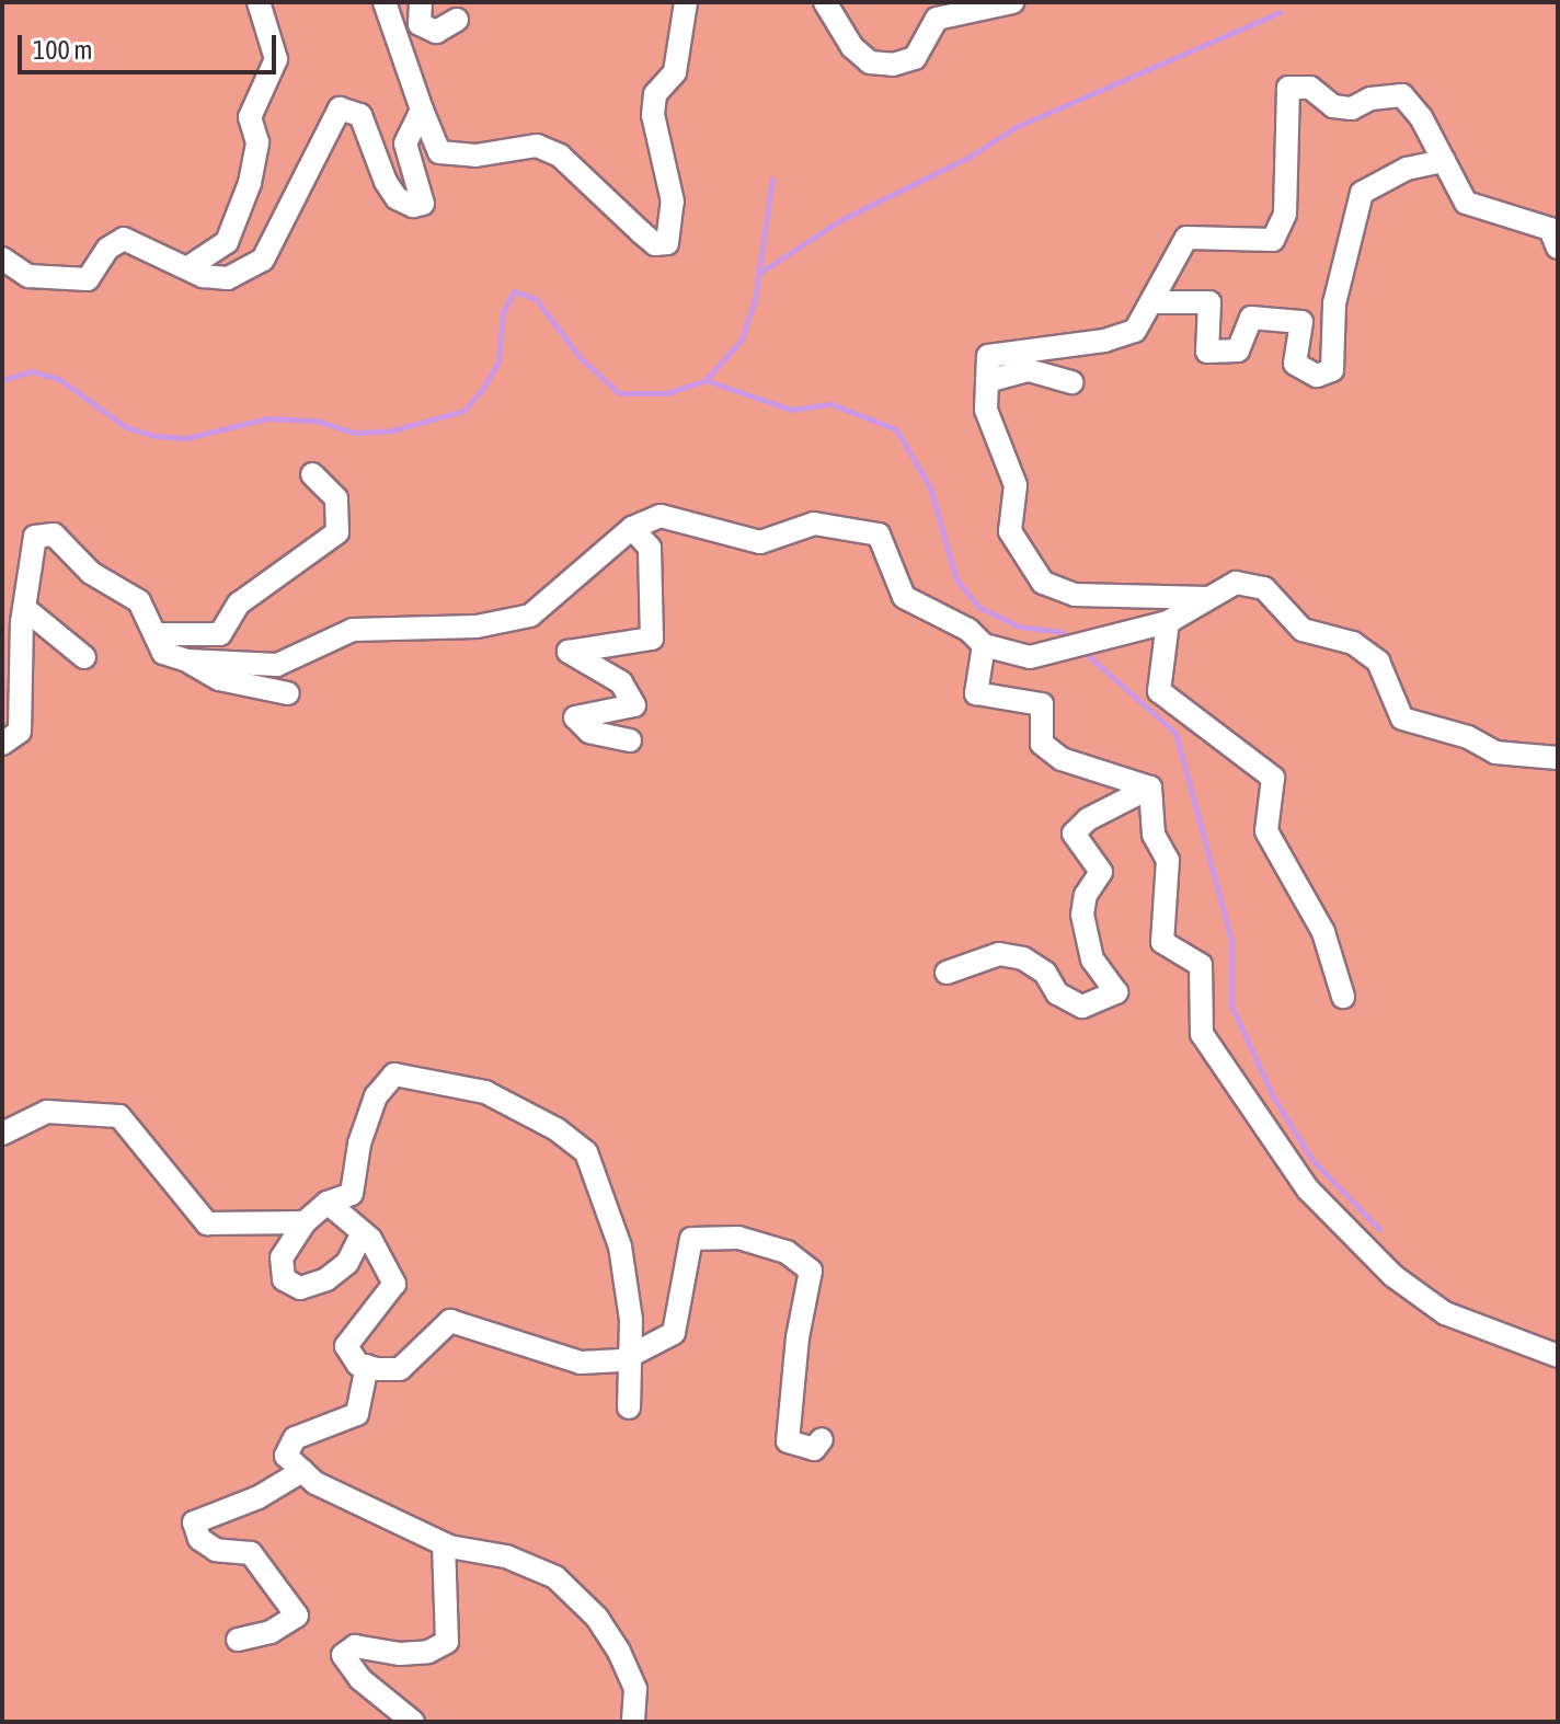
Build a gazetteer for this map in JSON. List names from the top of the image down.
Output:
{
  "scale_bar": "100 m"
}
